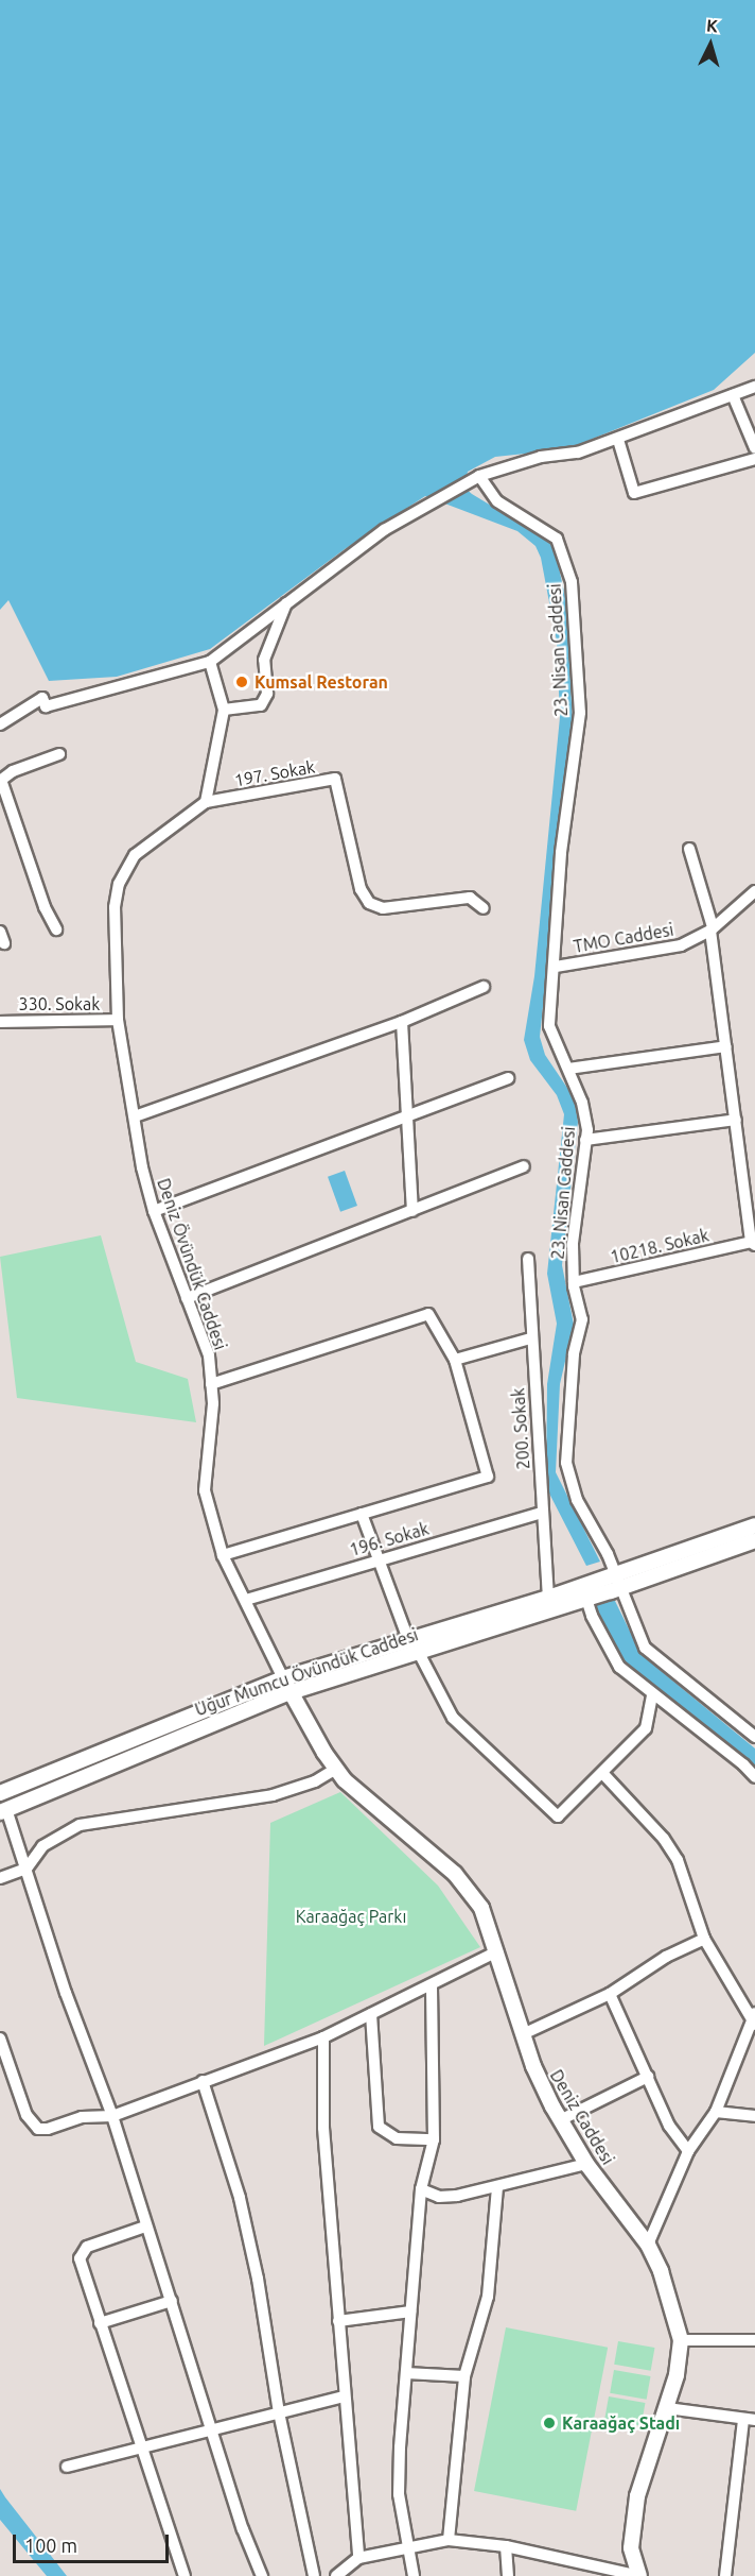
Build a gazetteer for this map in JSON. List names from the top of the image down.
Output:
{
  "streets": {
    "street": [
      "23. Nisan Caddesi",
      "197. Sokak",
      "TMO Caddesi",
      "330. Sokak",
      "10218. Sokak",
      "Deniz Övündük Caddesi",
      "200. Sokak",
      "196. Sokak",
      "Uğur Mumcu Övündük Caddesi",
      "Deniz Caddesi"
    ]
  },
  "crossings": [
    ["23. Nisan Caddesi", "TMO Caddesi"],
    ["23. Nisan Caddesi", "10218. Sokak"],
    ["197. Sokak", "Deniz Övündük Caddesi"],
    ["330. Sokak", "Deniz Övündük Caddesi"],
    ["Deniz Övündük Caddesi", "196. Sokak"],
    ["Deniz Övündük Caddesi", "Uğur Mumcu Övündük Caddesi"],
    ["Deniz Övündük Caddesi", "Deniz Caddesi"],
    ["200. Sokak", "196. Sokak"],
    ["200. Sokak", "Uğur Mumcu Övündük Caddesi"],
    ["Uğur Mumcu Övündük Caddesi", "Deniz Caddesi"]
  ],
  "parks": ["Karaağaç Parkı"],
  "places": ["Kumsal Restoran", "Karaağaç Stadı"],
  "scale_bar": "100 m",
  "north": "top"
}
